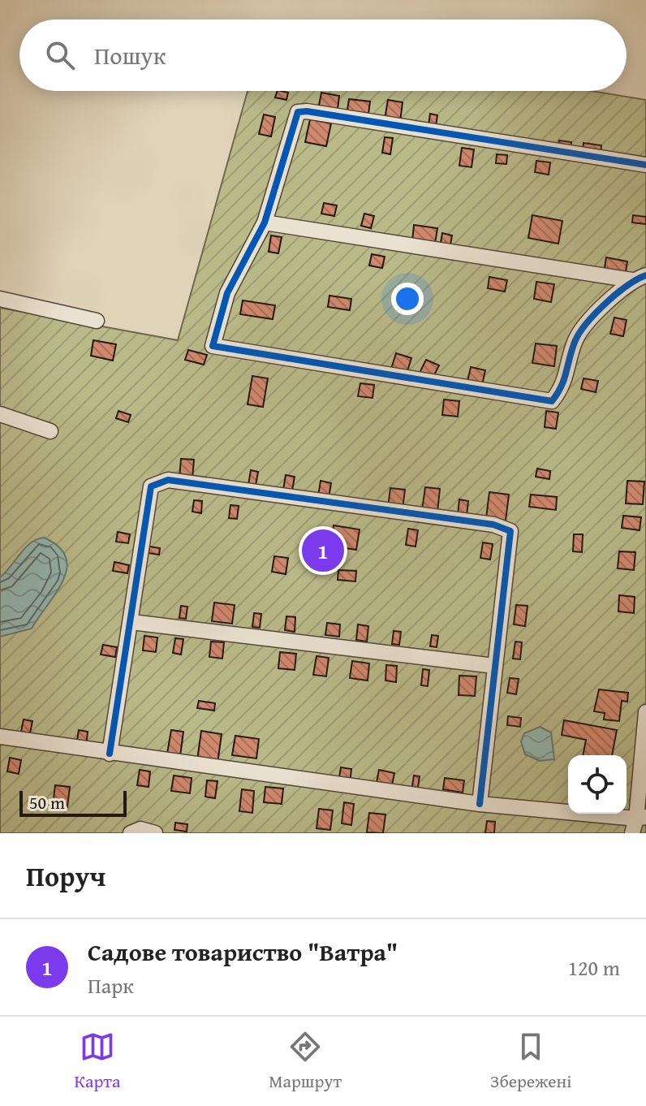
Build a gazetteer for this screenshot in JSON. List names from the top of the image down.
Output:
{
  "scale_bar": "50 m",
  "page": {
    "search": "Пошук",
    "pins": "1",
    "scale": "50 m",
    "heading": "Поруч",
    "list": [
      {
        "mark": "1",
        "name": "Садове товариство \"Ватра\"",
        "note": "Парк",
        "value": "120 m"
      }
    ],
    "nav": ["Карта", "Маршрут", "Збережені"]
  }
}
